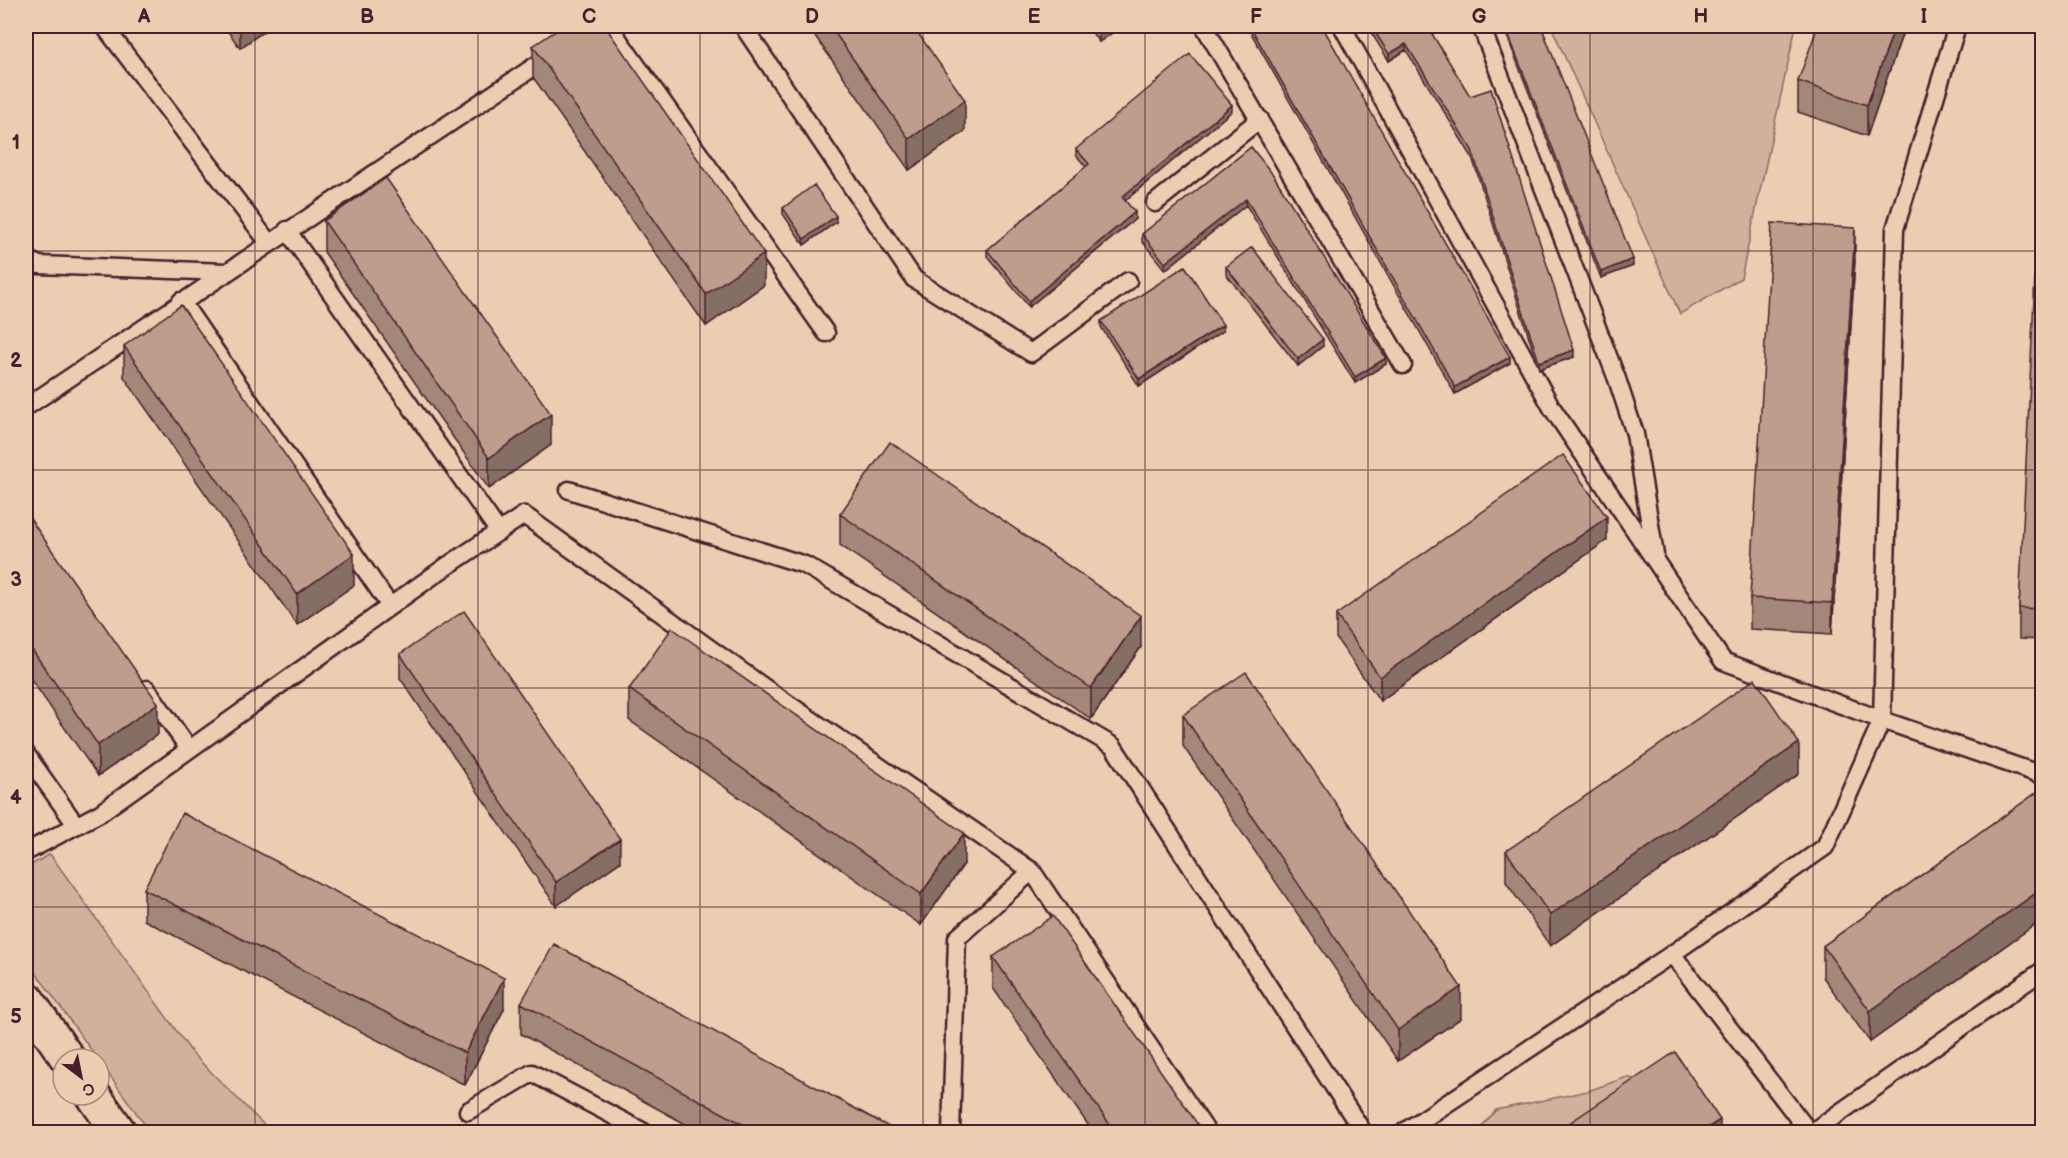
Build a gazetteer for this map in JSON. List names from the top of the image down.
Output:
{
  "north": "bottom right",
  "grid": {
    "columns": [
      "A",
      "B",
      "C",
      "D",
      "E",
      "F",
      "G",
      "H",
      "I"
    ],
    "rows": [
      "1",
      "2",
      "3",
      "4",
      "5"
    ]
  }
}
